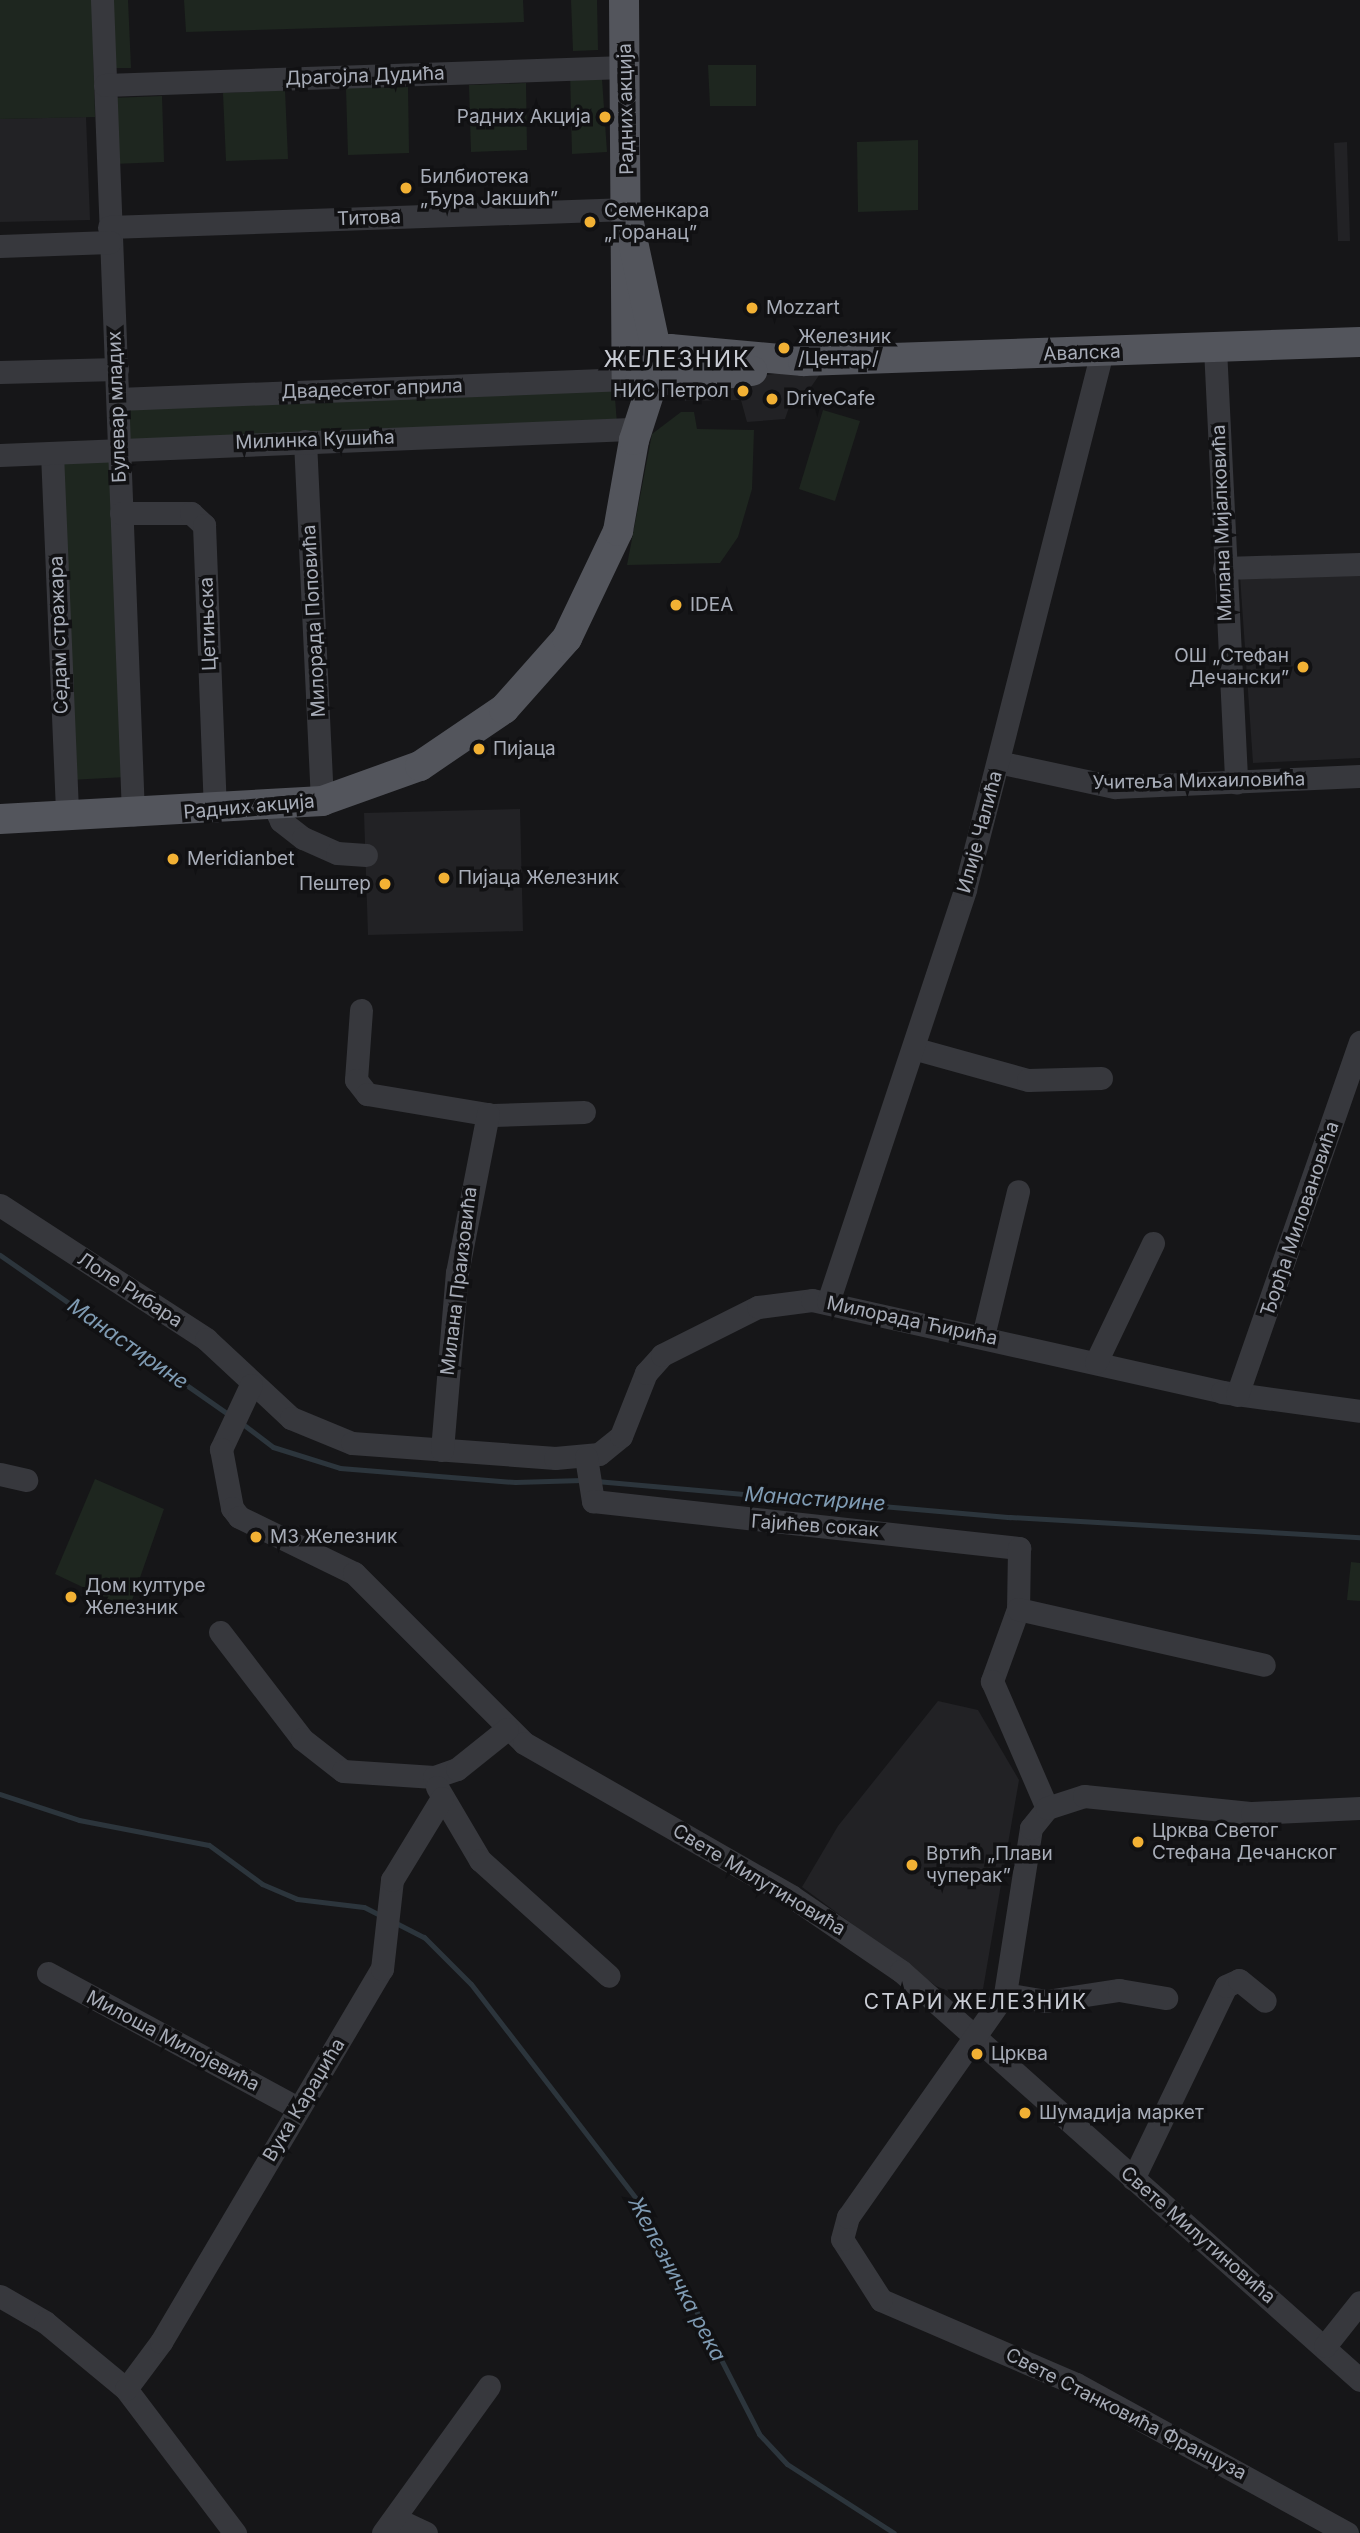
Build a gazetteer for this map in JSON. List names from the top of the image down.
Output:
{
  "streets": {
    "main road": ["Радних акција", "Авалска"],
    "street": [
      "Драгојла Дудића",
      "Титова",
      "Двадесетог априла",
      "Булевар младих",
      "Милинка Кушића",
      "Милана Мијалковића",
      "Милорада Поповића",
      "Цетињска",
      "Седам стражара",
      "Учитеља Михаиловића",
      "Илије Чалића",
      "Ђорђа Миловановића",
      "Милана Праизовића",
      "Лоле Рибара",
      "Милорада Ћирића",
      "Гајићев сокак",
      "Свете Милутиновића",
      "Милоша Милојевића",
      "Вука Караџића",
      "Свете Станковића Француза"
    ]
  },
  "crossings": [
    ["Драгојла Дудића", "Радних акција"],
    ["Драгојла Дудића", "Булевар младих"],
    ["Радних акција", "Титова"],
    ["Радних акција", "Авалска"],
    ["Радних акција", "Двадесетог априла"],
    ["Радних акција", "Булевар младих"],
    ["Радних акција", "Милинка Кушића"],
    ["Радних акција", "Милорада Поповића"],
    ["Радних акција", "Цетињска"],
    ["Радних акција", "Седам стражара"],
    ["Титова", "Булевар младих"],
    ["Авалска", "Двадесетог априла"],
    ["Авалска", "Милана Мијалковића"],
    ["Авалска", "Илије Чалића"],
    ["Двадесетог априла", "Булевар младих"],
    ["Булевар младих", "Милинка Кушића"],
    ["Булевар младих", "Цетињска"],
    ["Милинка Кушића", "Милорада Поповића"],
    ["Милинка Кушића", "Седам стражара"],
    ["Милана Мијалковића", "Учитеља Михаиловића"],
    ["Учитеља Михаиловића", "Илије Чалића"],
    ["Илије Чалића", "Милорада Ћирића"],
    ["Ђорђа Миловановића", "Милорада Ћирића"],
    ["Лоле Рибара", "Свете Милутиновића"],
    ["Милорада Ћирића", "Гајићев сокак"],
    ["Свете Милутиновића", "Свете Станковића Француза"],
    ["Милоша Милојевића", "Вука Караџића"]
  ],
  "districts": ["ЖЕЛЕЗНИК", "СТАРИ ЖЕЛЕЗНИК"],
  "water": ["Манастирине", "Железничка река"],
  "places": [
    "Радних Акција",
    "Билбиотека „Ђура Јакшић”",
    "Семенкара „Горанац”",
    "Mozzart",
    "Железник /Центар/",
    "НИС Петрол",
    "DriveCafe",
    "IDEA",
    "ОШ „Стефан Дечански”",
    "Пијаца",
    "Meridianbet",
    "Пијаца Железник",
    "Пештер",
    "МЗ Железник",
    "Дом културе Железник",
    "Црква Светог Стефана Дечанског",
    "Вртић „Плави чуперак”",
    "Црква",
    "Шумадија маркет"
  ]
}
